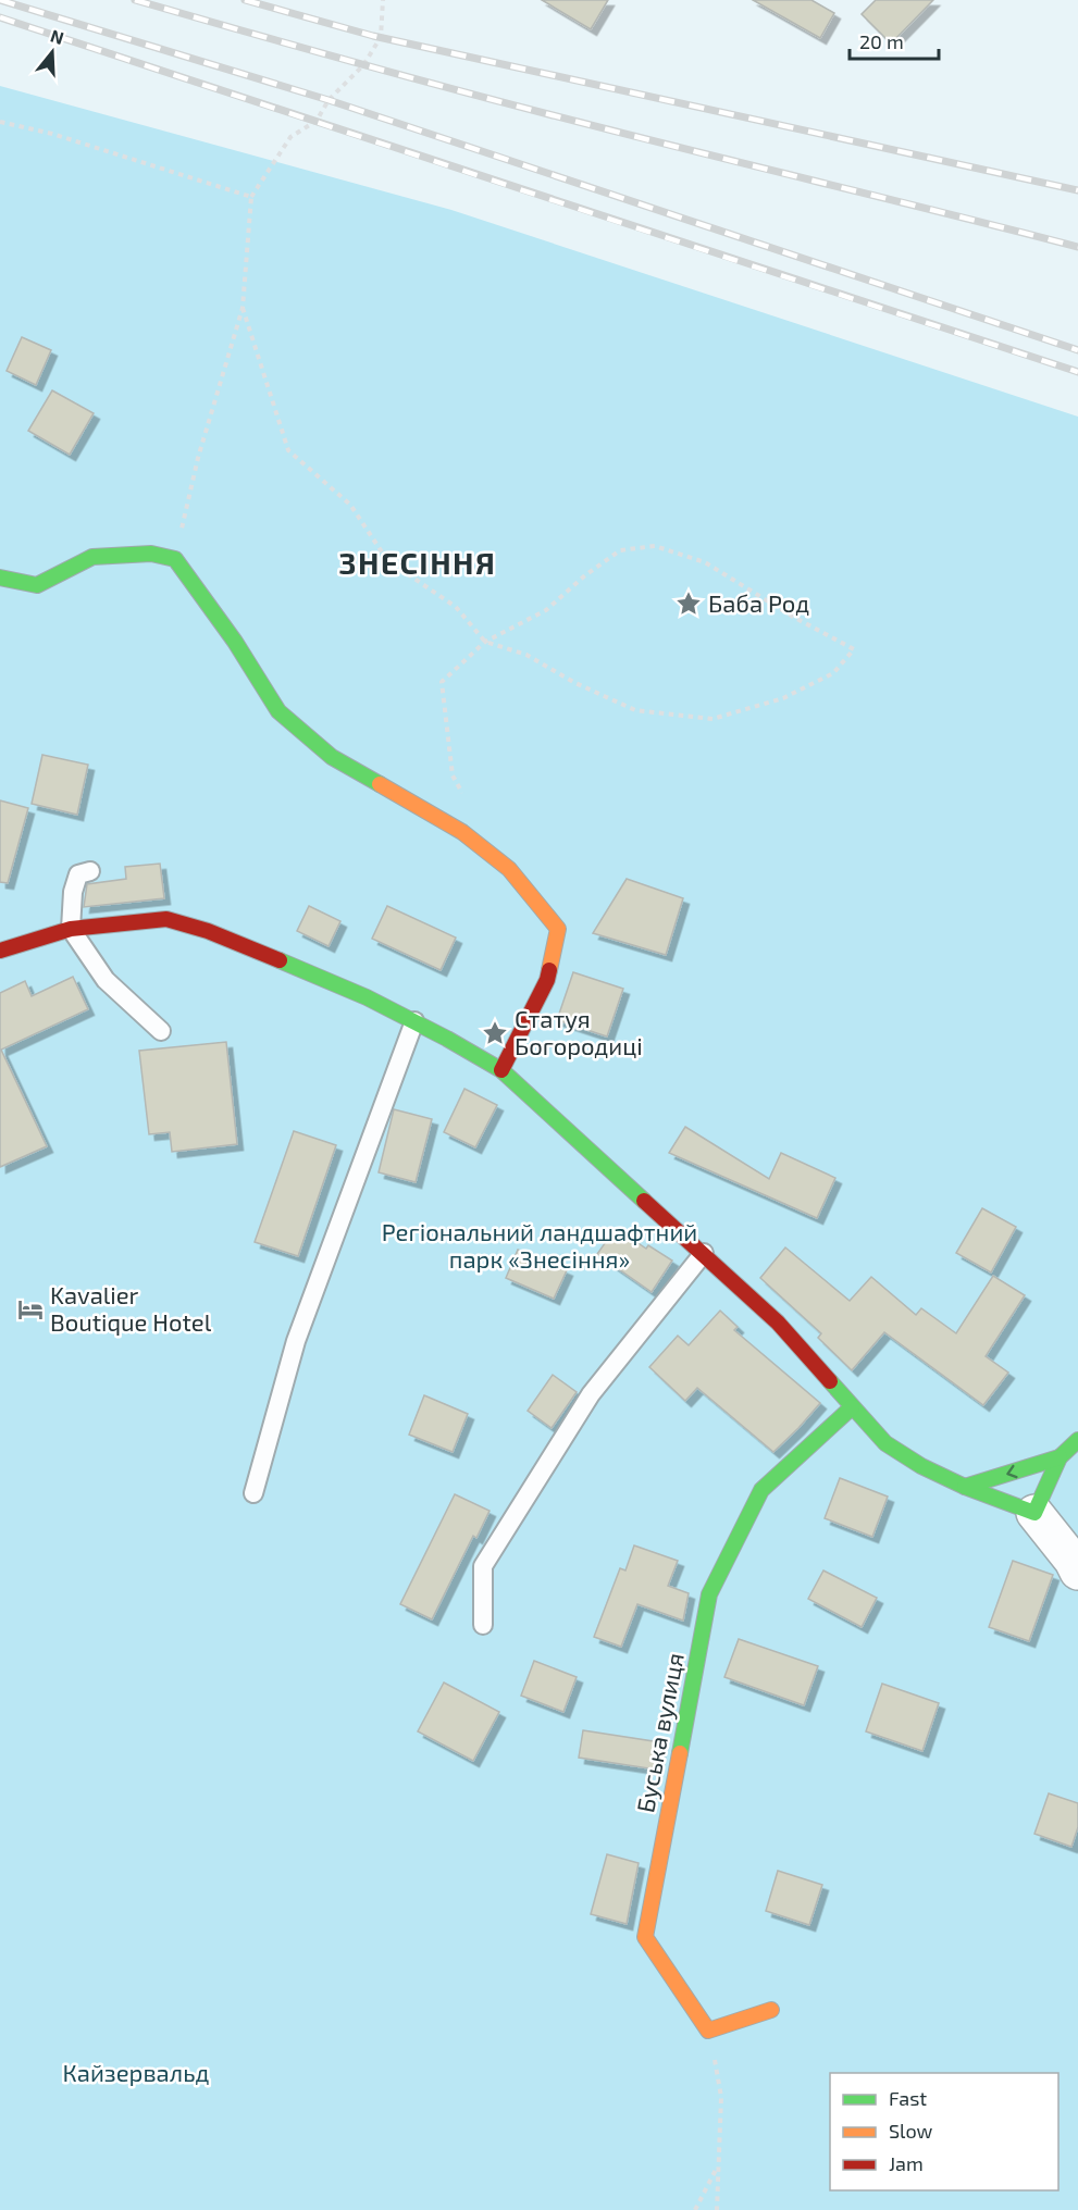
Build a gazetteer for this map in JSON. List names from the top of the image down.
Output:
{
  "streets": {
    "street": ["Буська вулиця"]
  },
  "districts": ["ЗНЕСІННЯ"],
  "parks": ["Регіональний ландшафтний парк «Знесіння»", "Кайзервальд"],
  "places": {
    "place": ["Баба Род", "Статуя Богородиці"],
    "hotel": ["Kavalier Boutique Hotel"]
  },
  "legend": ["Fast", "Slow", "Jam"],
  "scale_bar": "20 m",
  "north": "top"
}
